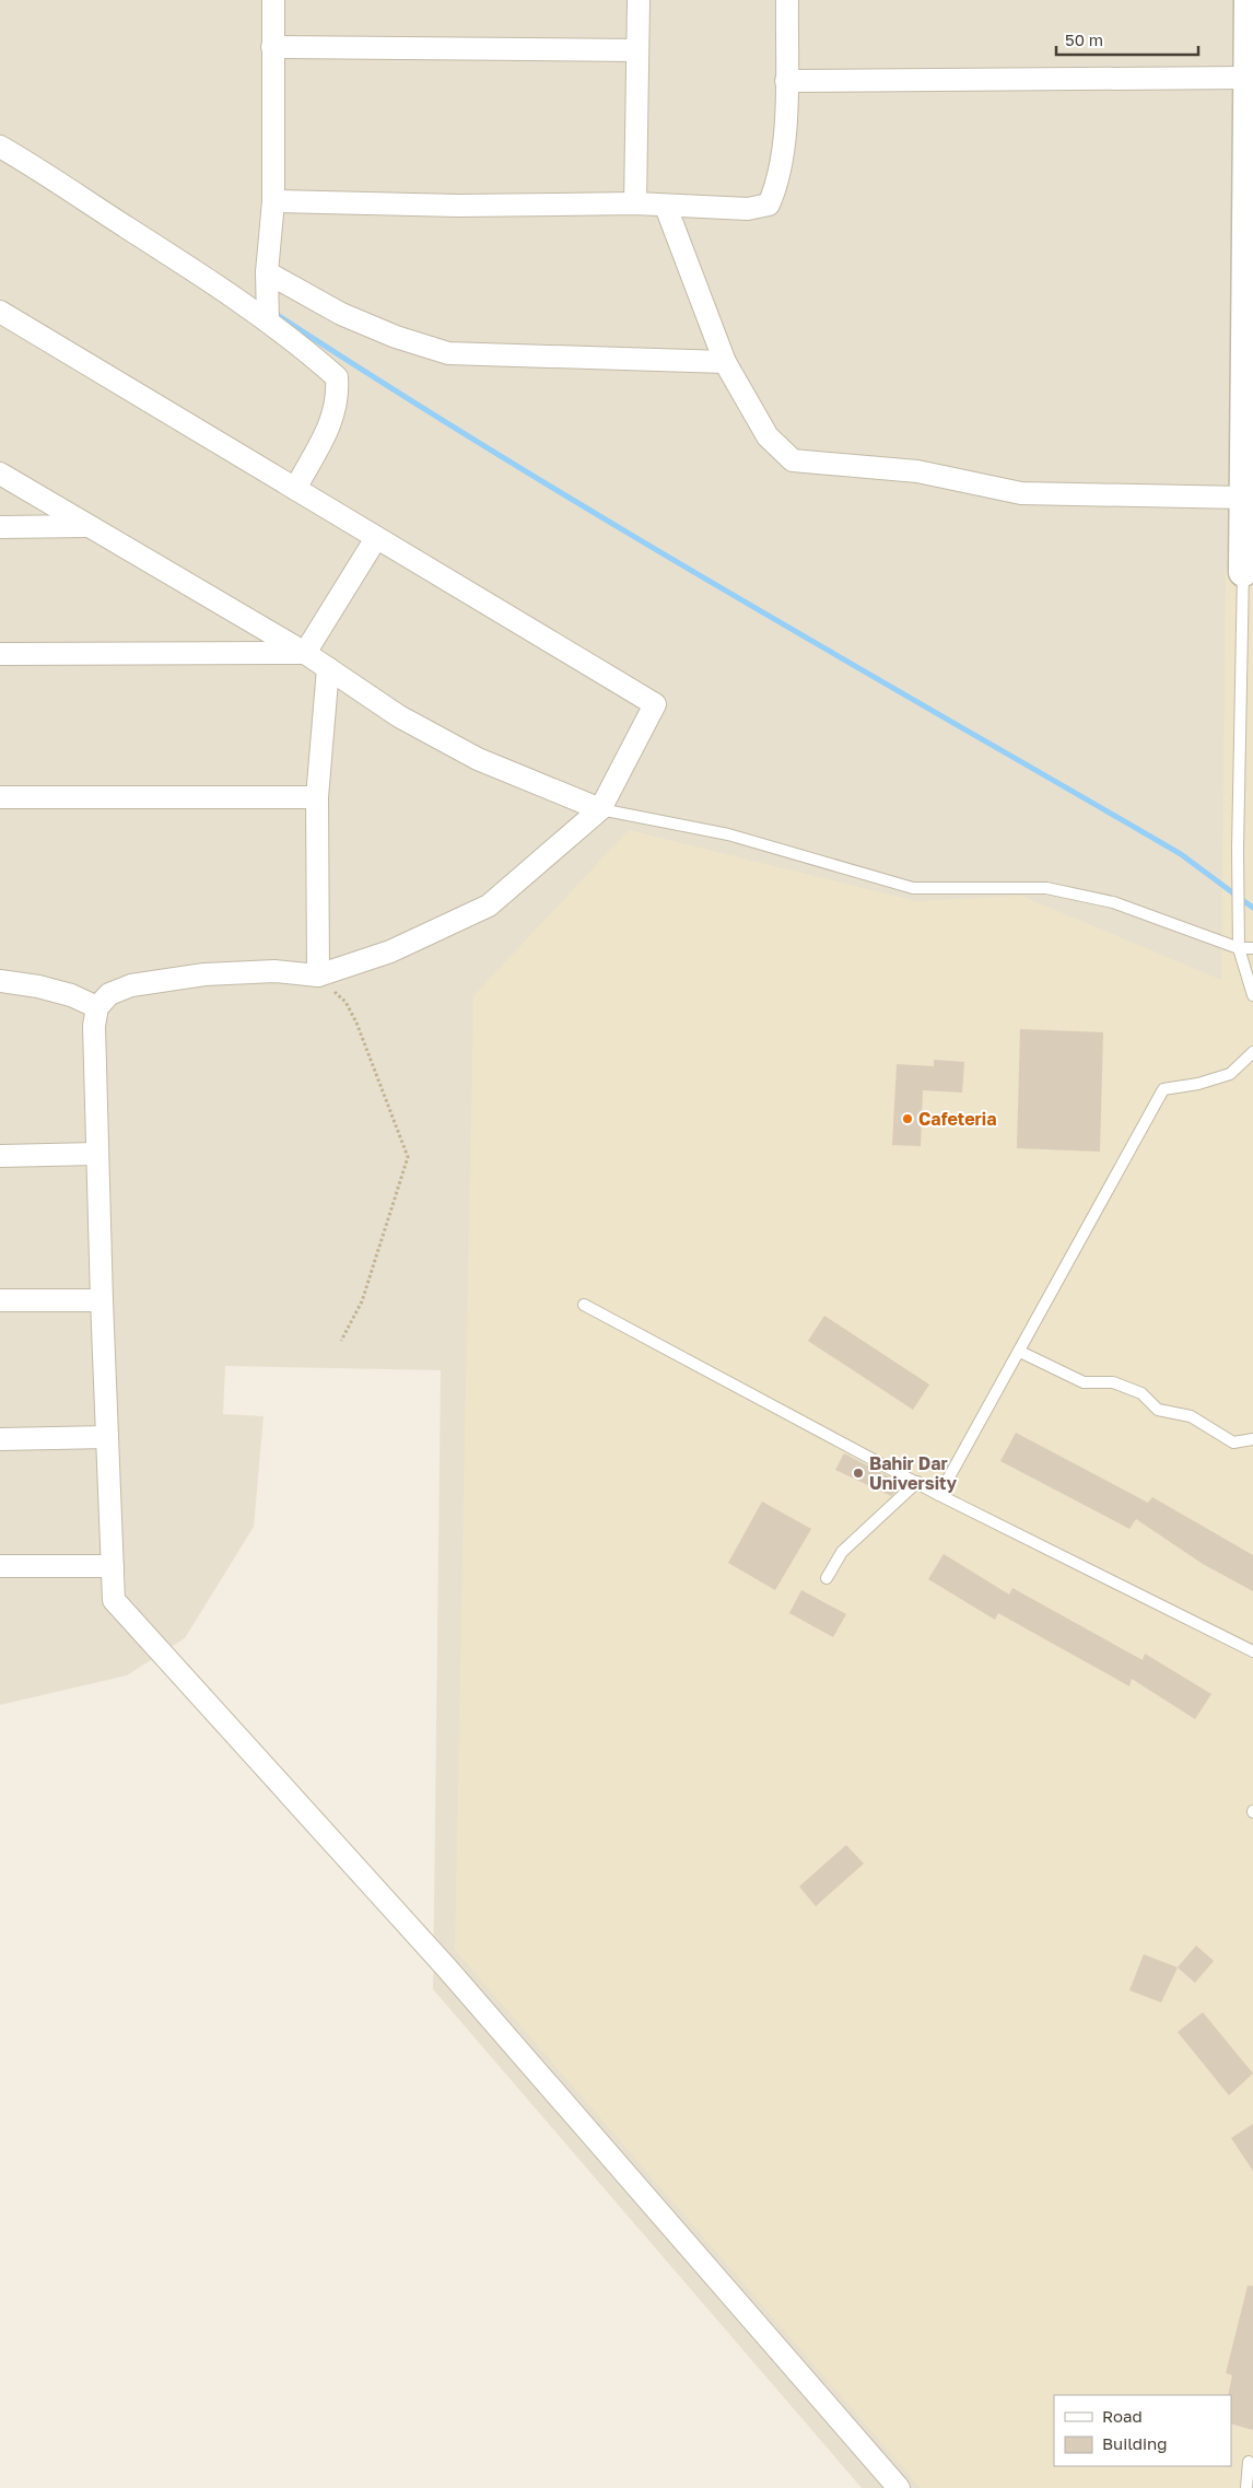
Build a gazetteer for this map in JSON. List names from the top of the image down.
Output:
{
  "places": ["Cafeteria", "Bahir Dar University"],
  "legend": ["Road", "Building"],
  "scale_bar": "50 m"
}
